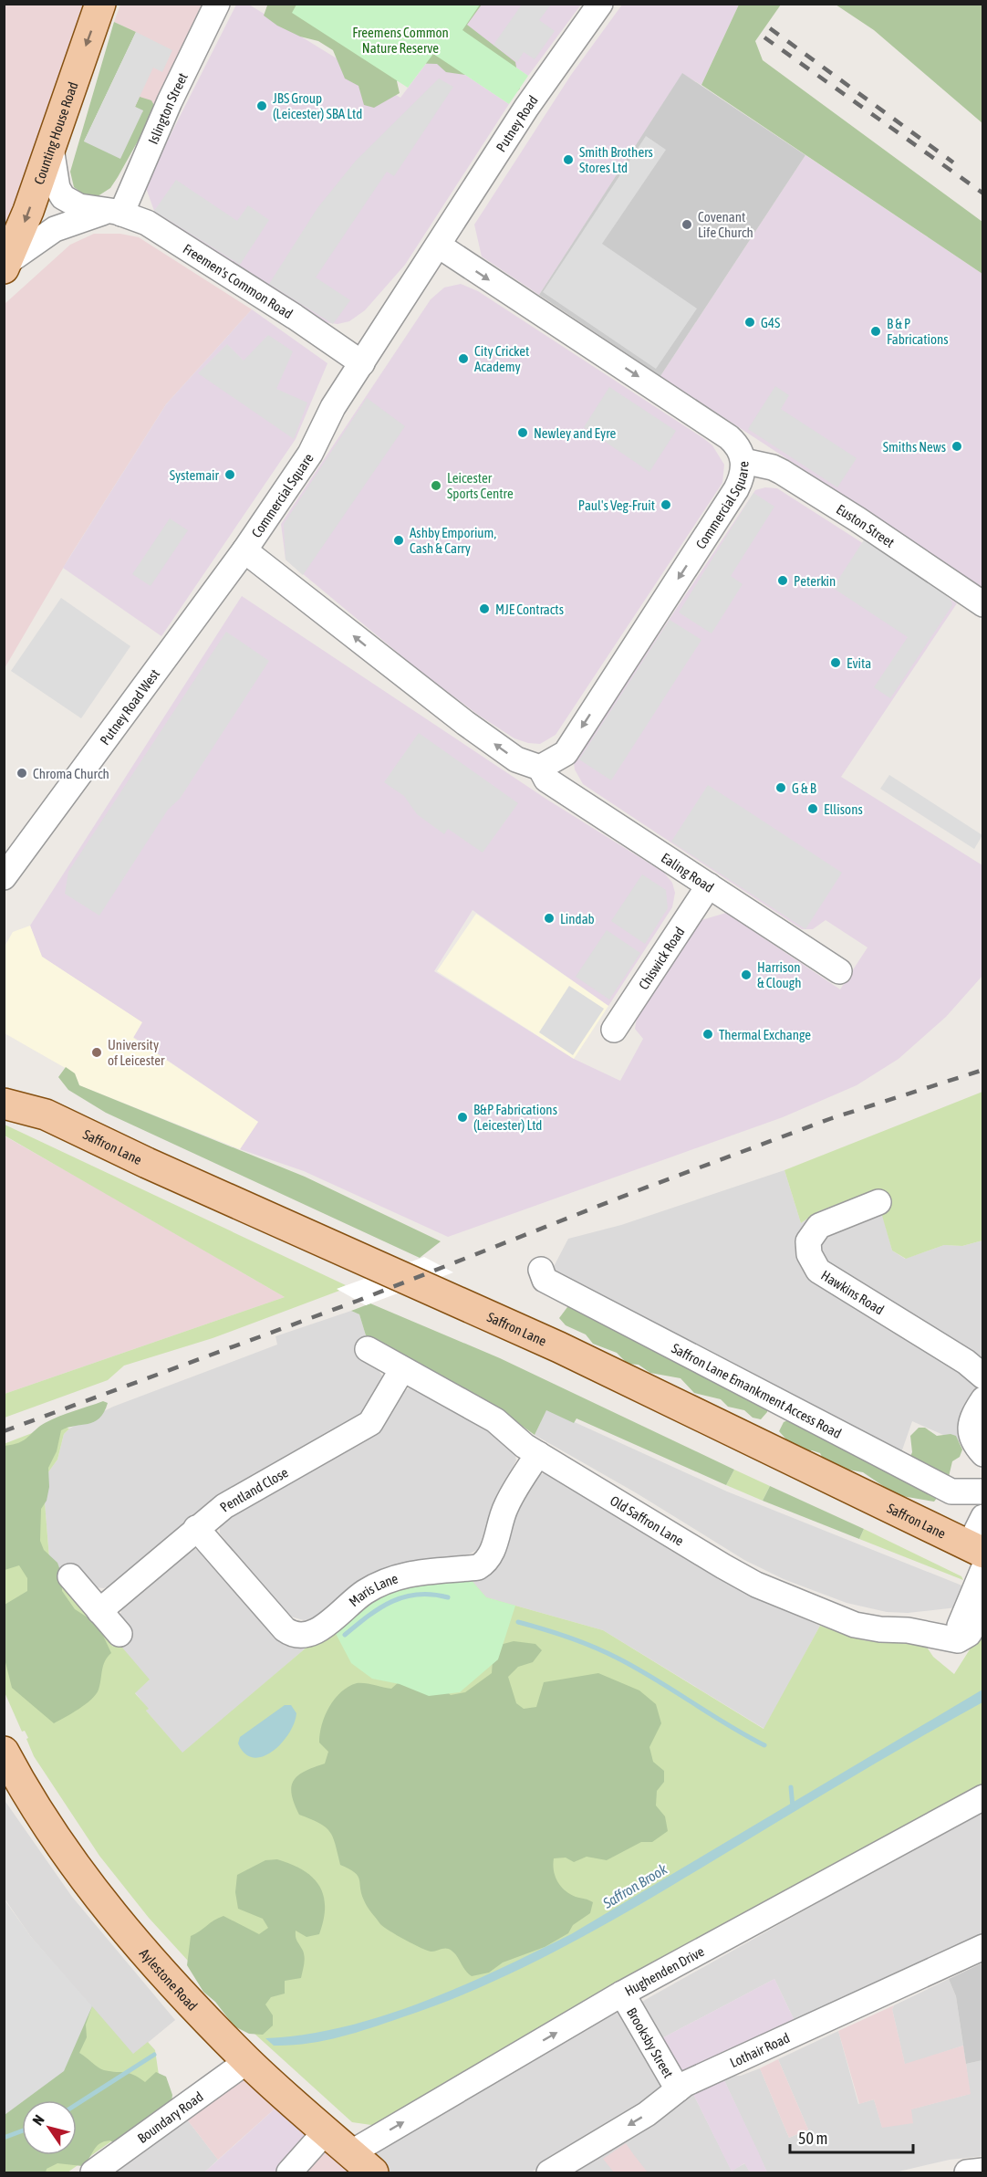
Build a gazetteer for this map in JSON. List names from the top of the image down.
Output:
{
  "streets": {
    "main road": ["Counting House Road", "Saffron Lane", "Aylestone Road"],
    "street": [
      "Islington Street",
      "Putney Road",
      "Freemen's Common Road",
      "Commercial Square",
      "Euston Street",
      "Putney Road West",
      "Ealing Road",
      "Chiswick Road",
      "Hawkins Road",
      "Saffron Lane Emankment Access Road",
      "Pentland Close",
      "Old Saffron Lane",
      "Maris Lane",
      "Hughenden Drive",
      "Brooksby Street",
      "Lothair Road",
      "Boundary Road"
    ]
  },
  "crossings": [
    ["Islington Street", "Freemen's Common Road"],
    ["Putney Road", "Commercial Square"],
    ["Counting House Road", "Freemen's Common Road"],
    ["Freemen's Common Road", "Commercial Square"],
    ["Commercial Square", "Euston Street"],
    ["Commercial Square", "Putney Road West"],
    ["Commercial Square", "Ealing Road"],
    ["Ealing Road", "Chiswick Road"],
    ["Pentland Close", "Old Saffron Lane"],
    ["Pentland Close", "Maris Lane"],
    ["Old Saffron Lane", "Maris Lane"],
    ["Hughenden Drive", "Aylestone Road"],
    ["Hughenden Drive", "Brooksby Street"],
    ["Aylestone Road", "Boundary Road"],
    ["Brooksby Street", "Lothair Road"]
  ],
  "one_way": ["Counting House Road", "Hughenden Drive"],
  "water": ["Saffron Brook"],
  "parks": ["Freemens Common Nature Reserve"],
  "places": [
    "JBS Group (Leicester) SBA Ltd",
    "Smith Brothers Stores Ltd",
    "Covenant Life Church",
    "G4S",
    "B & P Fabrications",
    "City Cricket Academy",
    "Newley and Eyre",
    "Smiths News",
    "Systemair",
    "Leicester Sports Centre",
    "Paul's Veg-Fruit",
    "Ashby Emporium, Cash & Carry",
    "Peterkin",
    "MJE Contracts",
    "Evita",
    "Chroma Church",
    "G & B",
    "Ellisons",
    "Lindab",
    "Harrison & Clough",
    "Thermal Exchange",
    "University of Leicester",
    "B&P Fabrications (Leicester) Ltd"
  ],
  "scale_bar": "50 m",
  "north": "top left"
}
